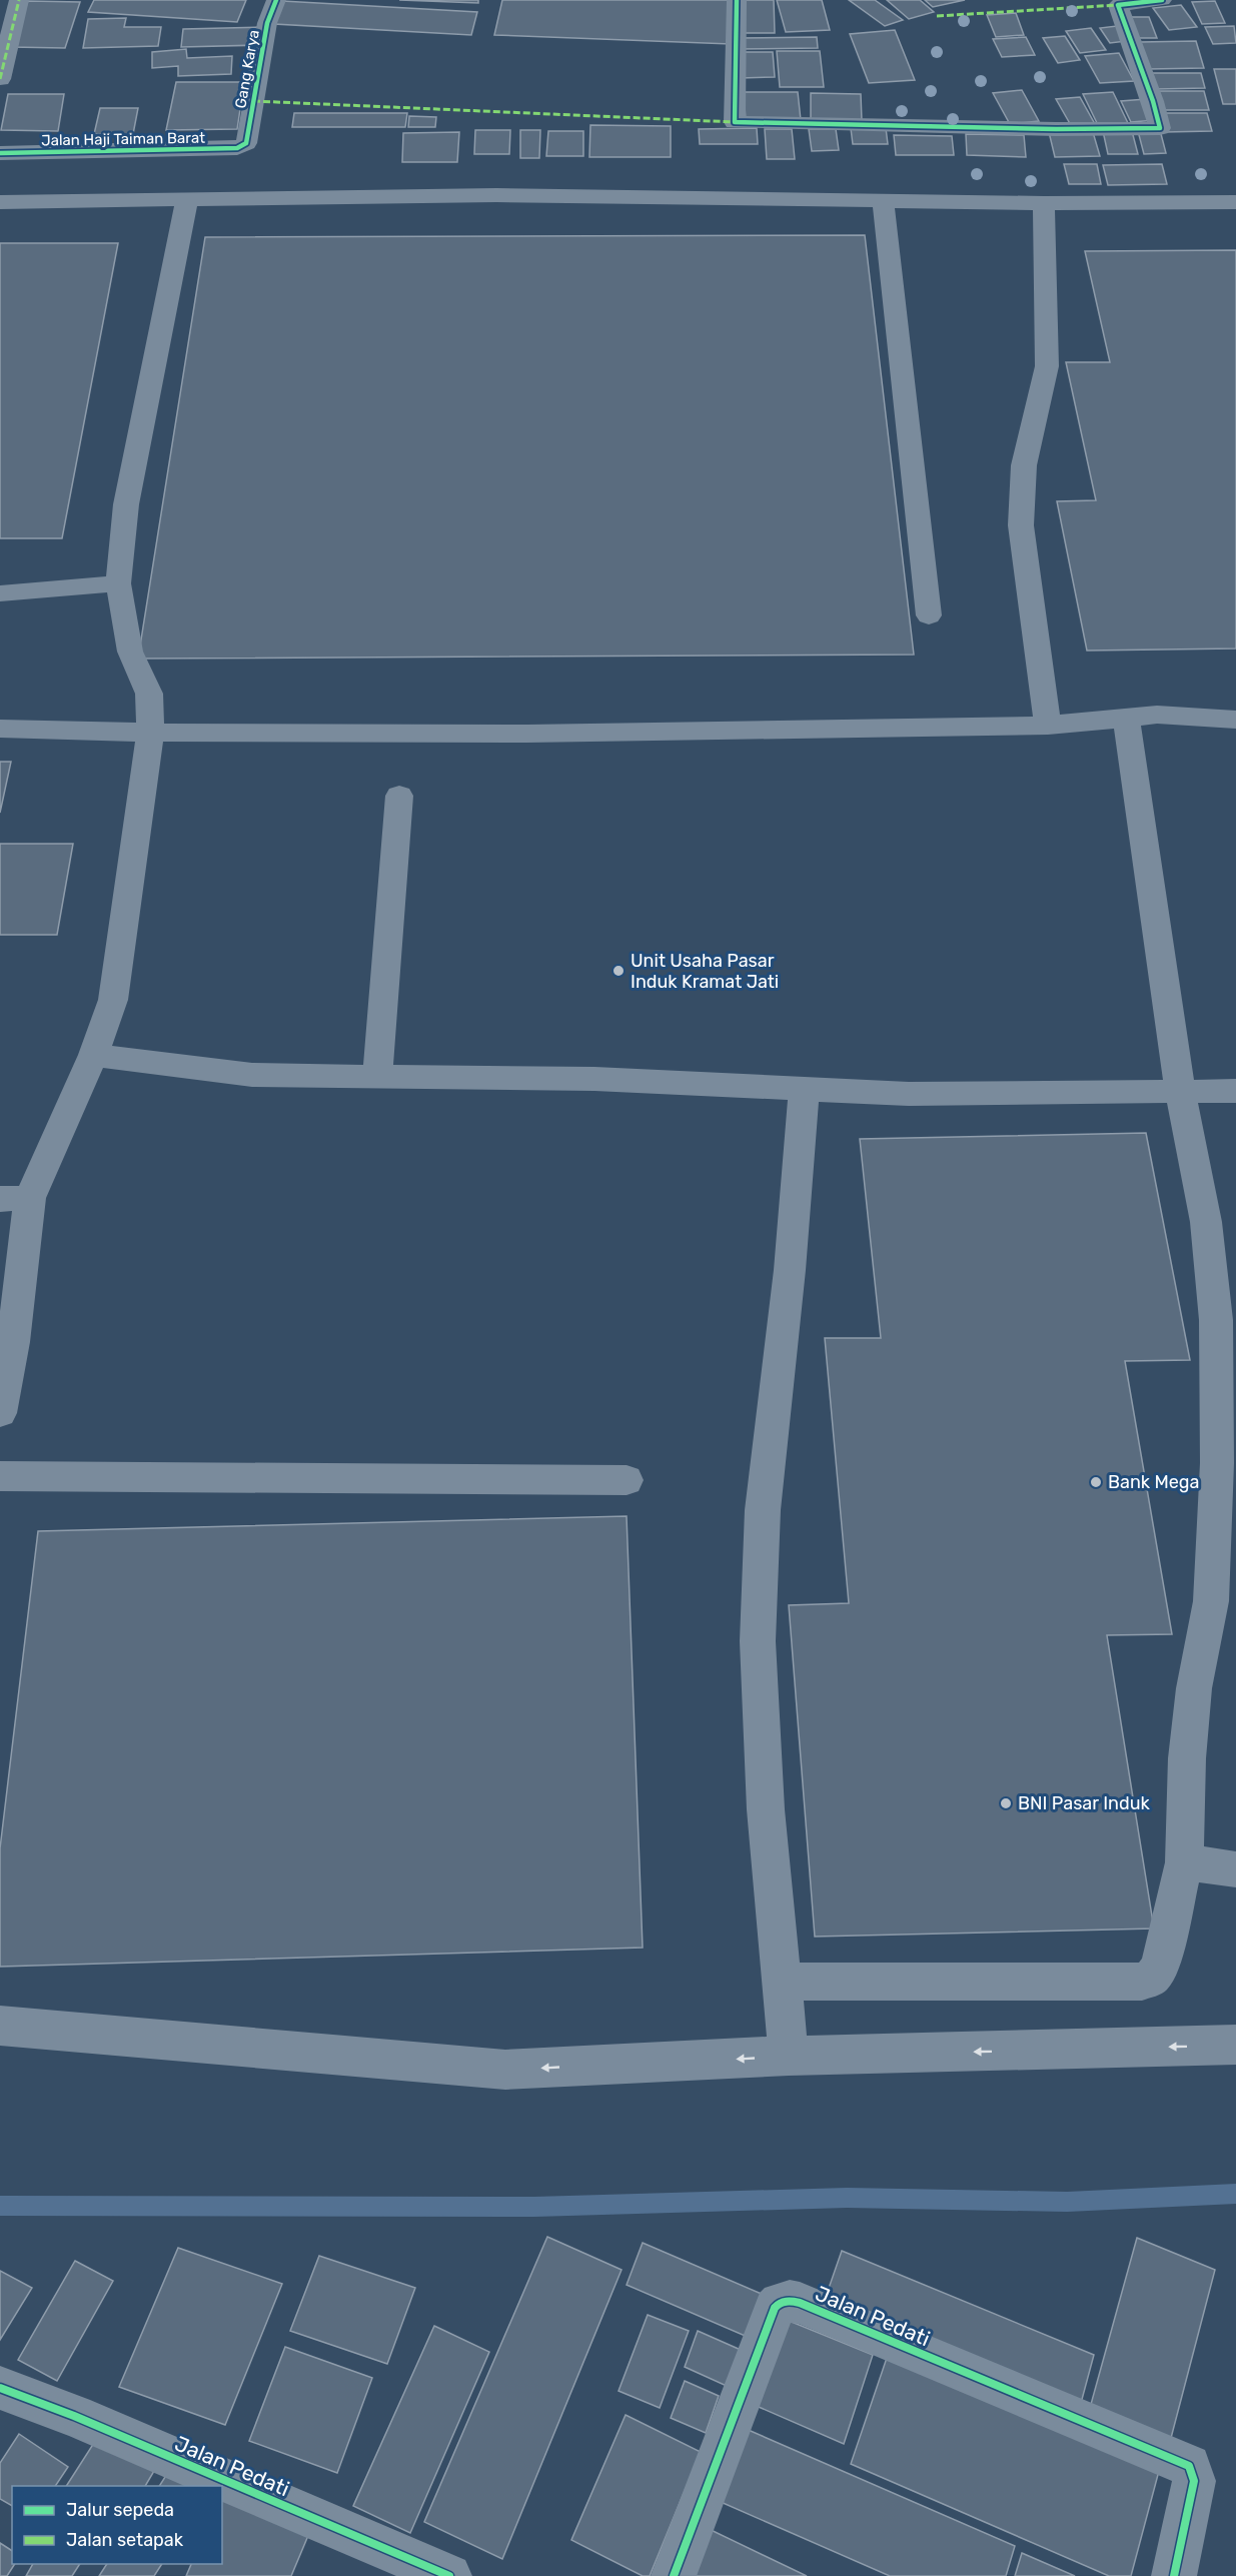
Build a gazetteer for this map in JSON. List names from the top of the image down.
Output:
{
  "streets": {
    "street": ["Gang Karya", "Jalan Haji Taiman Barat", "Jalan Pedati"]
  },
  "crossings": [
    ["Gang Karya", "Jalan Haji Taiman Barat"]
  ],
  "places": ["Unit Usaha Pasar Induk Kramat Jati", "Bank Mega", "BNI Pasar Induk"],
  "legend": ["Jalur sepeda", "Jalan setapak"]
}
